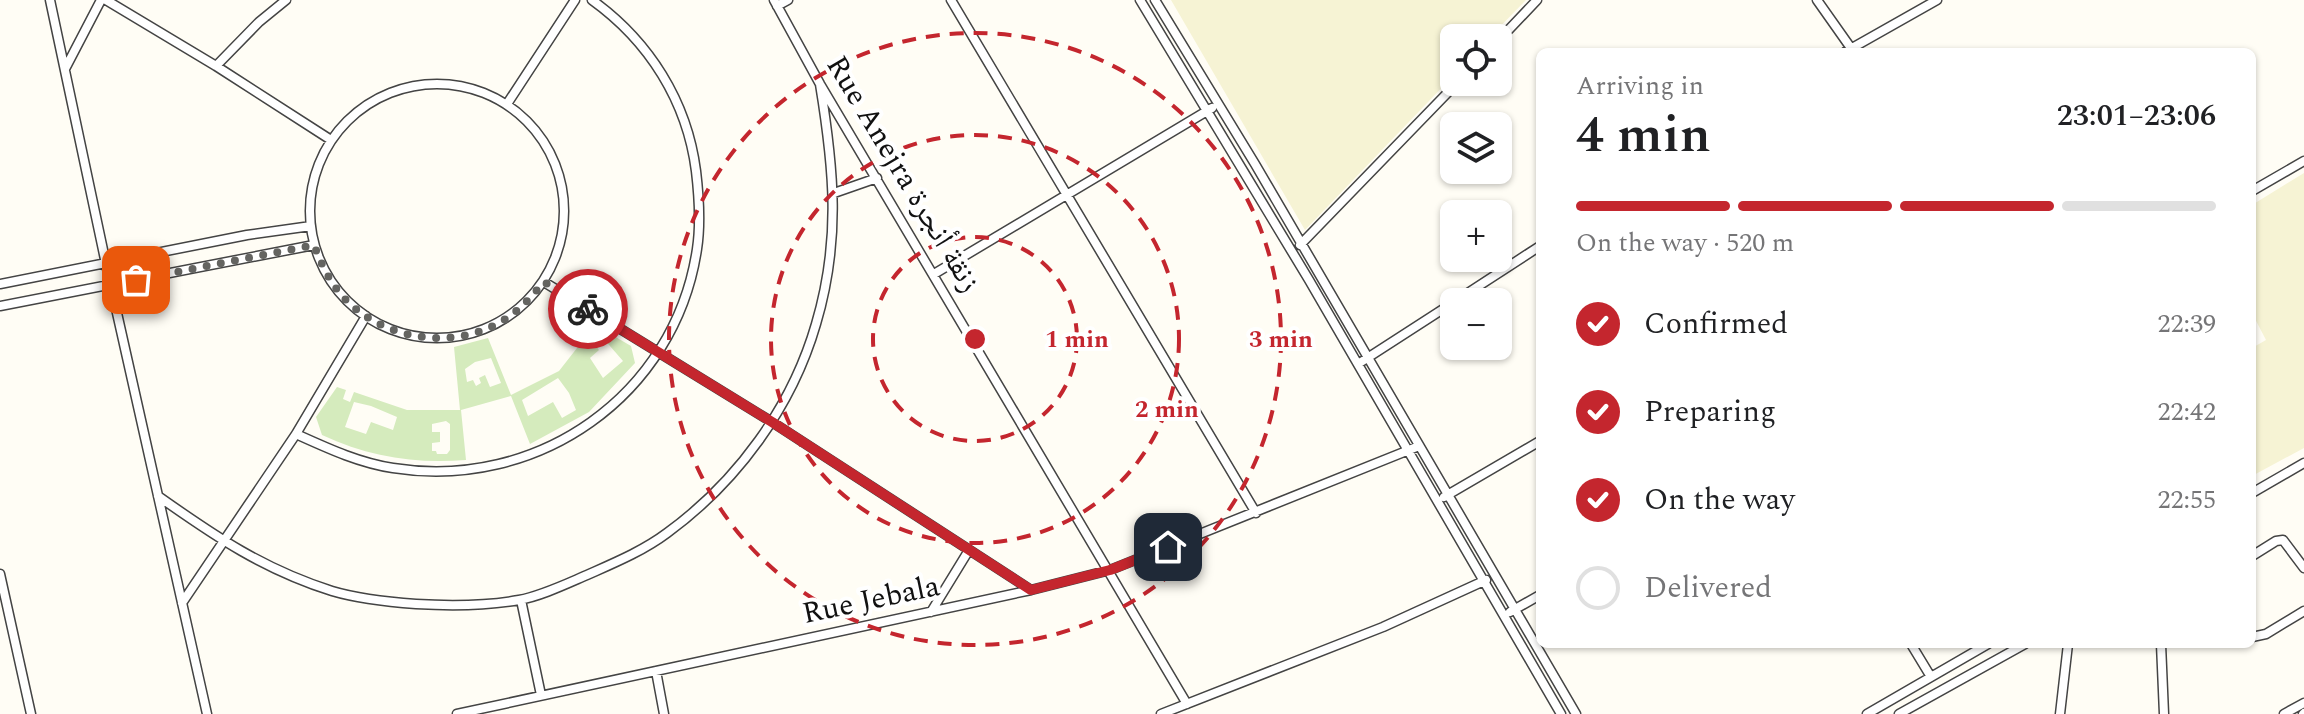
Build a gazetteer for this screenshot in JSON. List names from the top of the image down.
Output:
{
  "streets": {
    "street": ["Rue Anejra زنقة أنجرة", "Rue Jebala"]
  },
  "crossings": [
    ["Rue Anejra زنقة أنجرة", "Rue Jebala"]
  ],
  "page": {
    "map_buttons": ["+", "−"],
    "heading": ["4 min", "Arriving in", "23:01–23:06"],
    "bar": "On the way · 520 m",
    "list": [
      ["Confirmed", "22:39"],
      ["Preparing", "22:42"],
      ["On the way", "22:55"],
      "Delivered"
    ]
  },
  "rings": ["1 min", "3 min", "2 min"]
}
